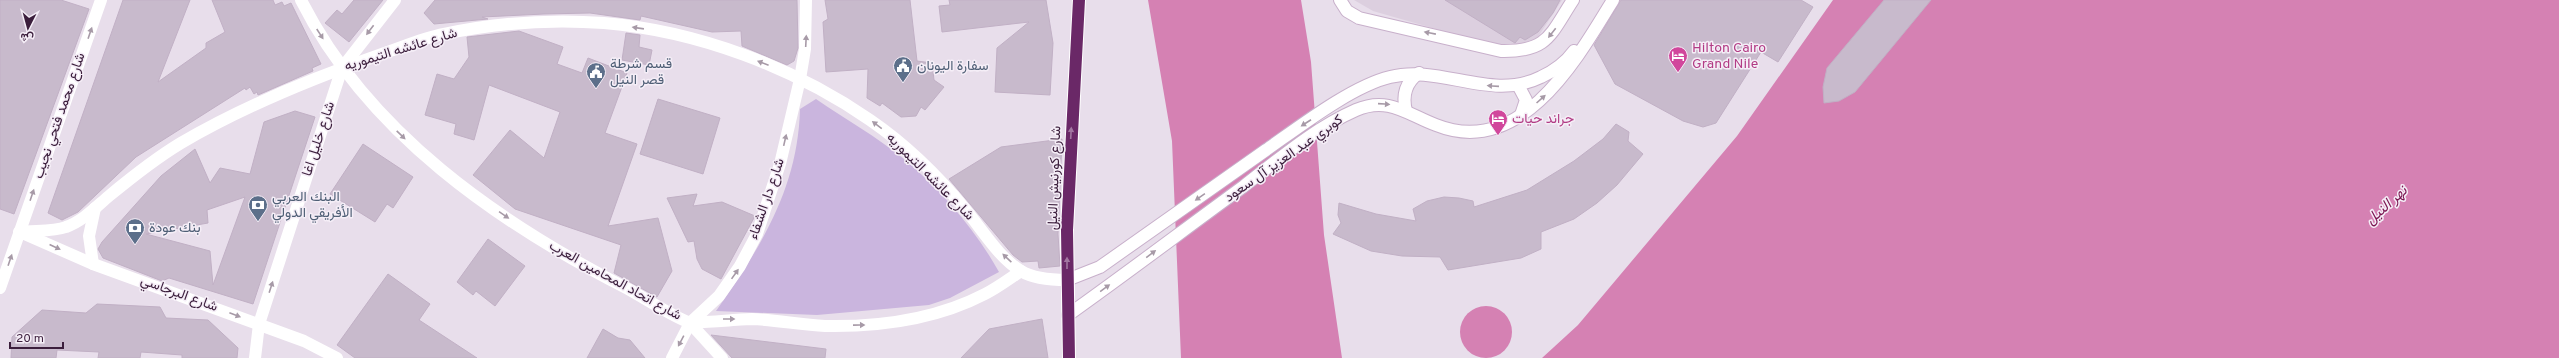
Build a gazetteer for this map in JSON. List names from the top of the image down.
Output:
{
  "streets": {
    "highway": ["شارع كورنيش النيل"],
    "street": [
      "شارع عائشه التيموريه",
      "شارع محمد فتحي نجيب",
      "شارع خليل اغا",
      "كوبري عبد العزيز آل سعود",
      "شارع دار الشفاء",
      "شارع اتحاد المحامين العرب",
      "شارع البرجاسي"
    ]
  },
  "crossings": [
    ["شارع عائشه التيموريه", "شارع محمد فتحي نجيب"],
    ["شارع عائشه التيموريه", "شارع خليل اغا"],
    ["شارع عائشه التيموريه", "كوبري عبد العزيز آل سعود"],
    ["شارع عائشه التيموريه", "شارع كورنيش النيل"],
    ["شارع عائشه التيموريه", "شارع دار الشفاء"],
    ["شارع عائشه التيموريه", "شارع اتحاد المحامين العرب"],
    ["شارع عائشه التيموريه", "شارع البرجاسي"],
    ["شارع محمد فتحي نجيب", "شارع البرجاسي"],
    ["شارع خليل اغا", "شارع اتحاد المحامين العرب"],
    ["شارع خليل اغا", "شارع البرجاسي"],
    ["كوبري عبد العزيز آل سعود", "شارع كورنيش النيل"],
    ["شارع دار الشفاء", "شارع اتحاد المحامين العرب"]
  ],
  "one_way": [
    "شارع عائشه التيموريه",
    "شارع محمد فتحي نجيب",
    "شارع خليل اغا",
    "شارع كورنيش النيل",
    "شارع اتحاد المحامين العرب",
    "شارع البرجاسي"
  ],
  "water": ["نهر النيل"],
  "places": {
    "hotel": ["Hilton Cairo Grand Nile", "جراند حيات"],
    "public building": ["سفارة اليونان", "قسم شرطة قصر النيل"],
    "bank": ["البنك العربي الأفريقي الدولي", "بنك عودة"]
  },
  "scale_bar": "20 m",
  "north": "bottom"
}
